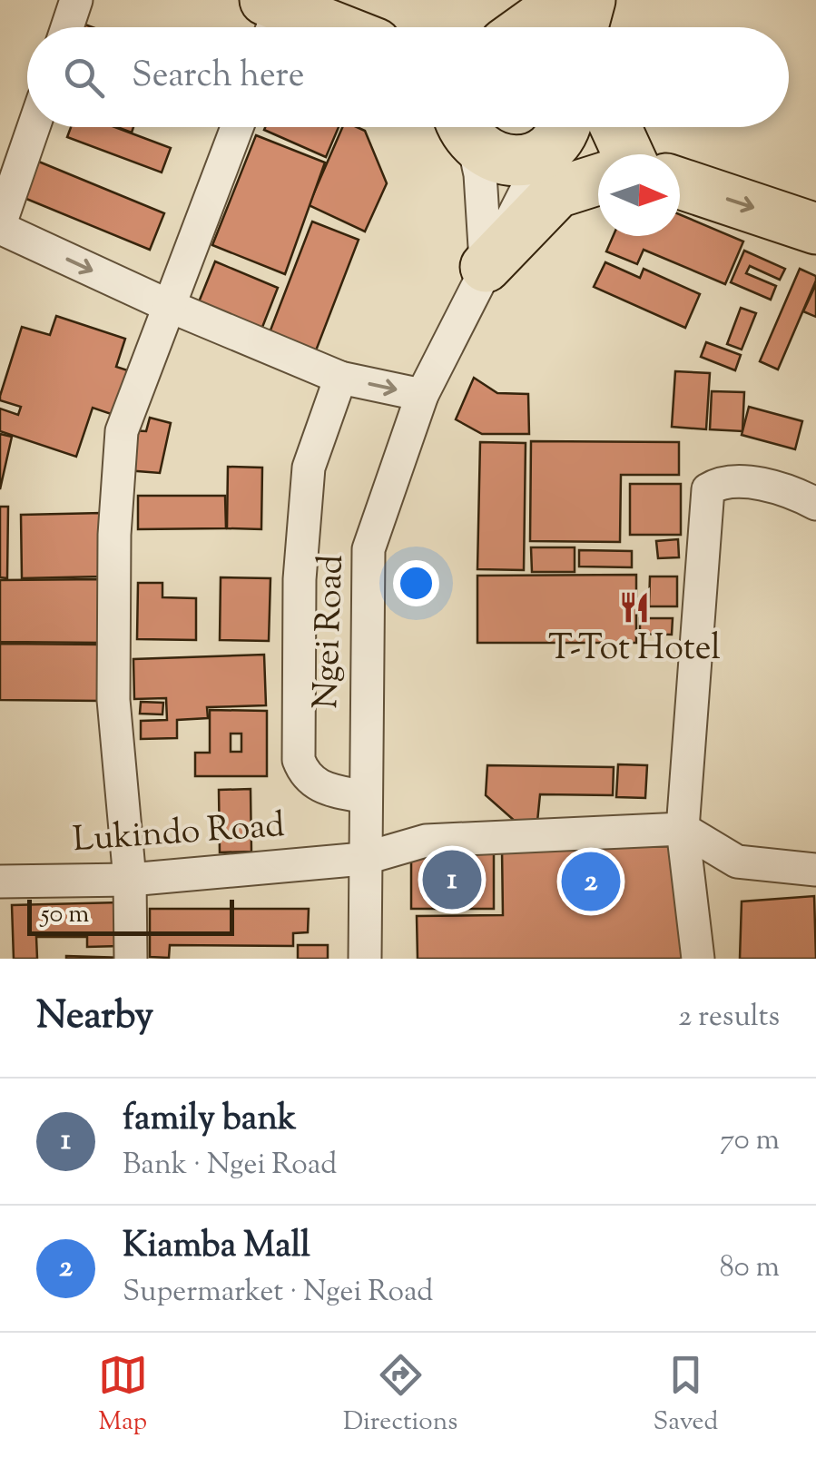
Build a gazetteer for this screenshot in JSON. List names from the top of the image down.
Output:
{
  "streets": {
    "street": ["Ngei Road", "Lukindo Road"]
  },
  "crossings": [
    ["Ngei Road", "Lukindo Road"]
  ],
  "places": {
    "restaurant": ["T-Tot Hotel"]
  },
  "scale_bar": "50 m",
  "north": "right",
  "page": {
    "search": "Search here",
    "pins": ["1", "2"],
    "scale": "50 m",
    "heading": ["Nearby", "2 results"],
    "list": [
      {
        "mark": "1",
        "name": "family bank",
        "note": "Bank · Ngei Road",
        "value": "70 m"
      },
      {
        "mark": "2",
        "name": "Kiamba Mall",
        "note": "Supermarket · Ngei Road",
        "value": "80 m"
      }
    ],
    "nav": ["Map", "Directions", "Saved"]
  }
}
